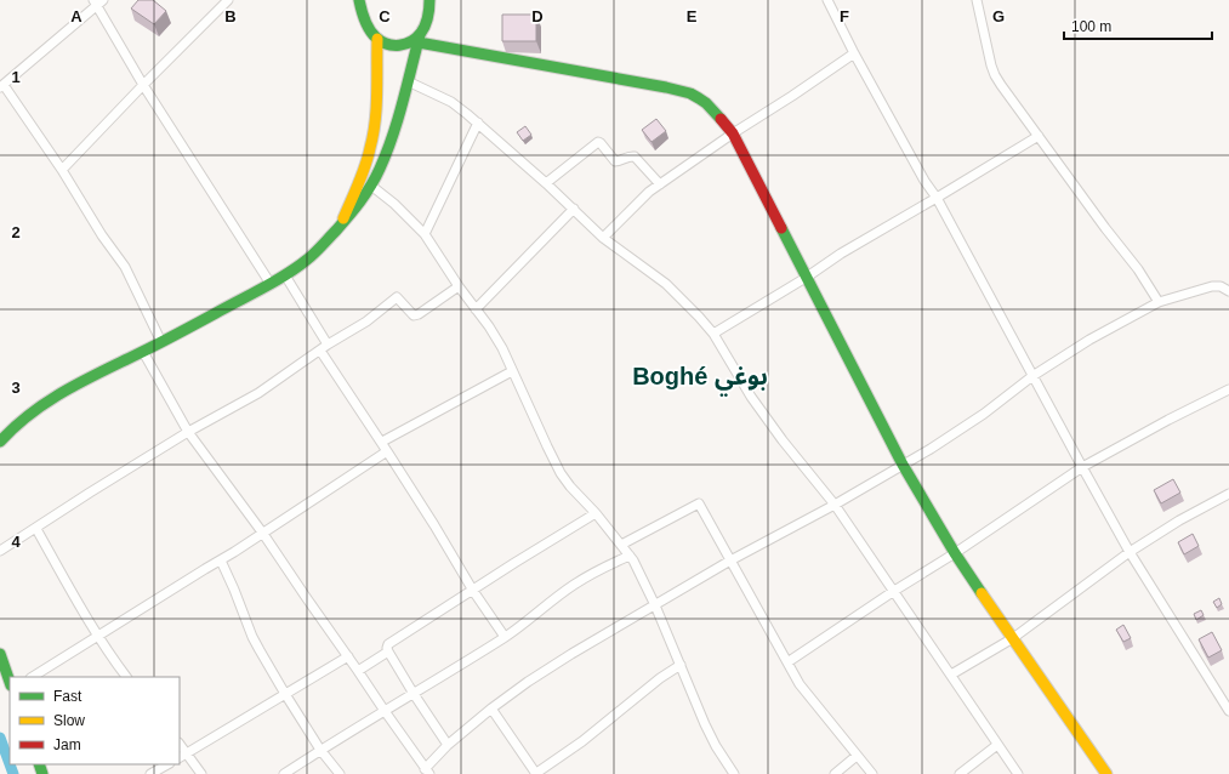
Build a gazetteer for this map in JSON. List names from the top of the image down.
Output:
{
  "districts": ["Boghé بوغي"],
  "legend": ["Fast", "Slow", "Jam"],
  "scale_bar": "100 m",
  "grid": {
    "columns": [
      "A",
      "B",
      "C",
      "D",
      "E",
      "F",
      "G"
    ],
    "rows": [
      "1",
      "2",
      "3",
      "4"
    ]
  }
}
